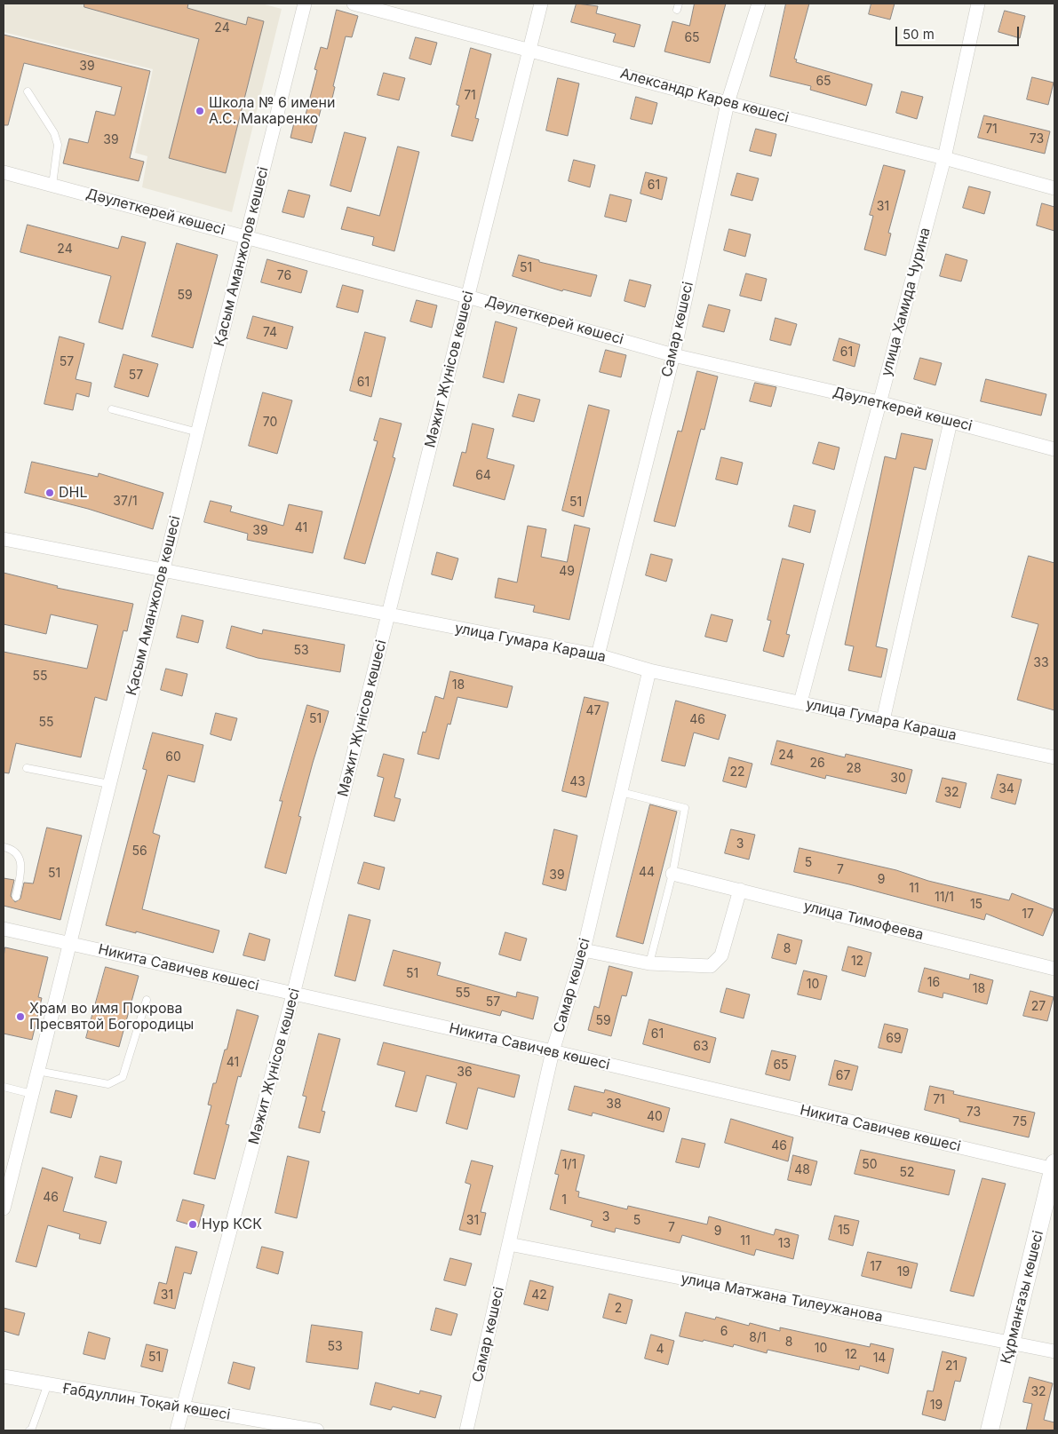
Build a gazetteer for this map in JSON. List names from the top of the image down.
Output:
{
  "streets": {
    "street": [
      "Александр Карев көшесі",
      "Дәулеткерей көшесі",
      "Қасым Аманжолов көшесі",
      "улица Хамида Чурина",
      "Самар көшесі",
      "Мәжит Жүнісов көшесі",
      "улица Гумара Караша",
      "улица Тимофеева",
      "Никита Савичев көшесі",
      "Құрманғазы көшесі",
      "улица Матжана Тилеужанова",
      "Ғабдуллин Тоқай көшесі"
    ]
  },
  "crossings": [
    ["Александр Карев көшесі", "улица Хамида Чурина"],
    ["Александр Карев көшесі", "Самар көшесі"],
    ["Александр Карев көшесі", "Мәжит Жүнісов көшесі"],
    ["Дәулеткерей көшесі", "Қасым Аманжолов көшесі"],
    ["Дәулеткерей көшесі", "улица Хамида Чурина"],
    ["Дәулеткерей көшесі", "Самар көшесі"],
    ["Дәулеткерей көшесі", "Мәжит Жүнісов көшесі"],
    ["Қасым Аманжолов көшесі", "улица Гумара Караша"],
    ["Қасым Аманжолов көшесі", "Никита Савичев көшесі"],
    ["улица Хамида Чурина", "улица Гумара Караша"],
    ["Самар көшесі", "улица Гумара Караша"],
    ["Самар көшесі", "Никита Савичев көшесі"],
    ["Самар көшесі", "улица Матжана Тилеужанова"],
    ["Мәжит Жүнісов көшесі", "улица Гумара Караша"],
    ["Мәжит Жүнісов көшесі", "Никита Савичев көшесі"],
    ["Мәжит Жүнісов көшесі", "Ғабдуллин Тоқай көшесі"],
    ["Никита Савичев көшесі", "Құрманғазы көшесі"],
    ["Құрманғазы көшесі", "улица Матжана Тилеужанова"]
  ],
  "places": [
    "Школа № 6 имени А.С. Макаренко",
    "DHL",
    "Храм во имя Покрова Пресвятой Богородицы",
    "Нур КСК"
  ],
  "house_numbers": [
    "24",
    "65",
    "39",
    "65",
    "71",
    "71",
    "73",
    "39",
    "61",
    "31",
    "24",
    "51",
    "76",
    "59",
    "74",
    "61",
    "57",
    "57",
    "61",
    "70",
    "64",
    "37/1",
    "51",
    "41",
    "39",
    "49",
    "53",
    "33",
    "55",
    "18",
    "47",
    "51",
    "46",
    "55",
    "24",
    "60",
    "26",
    "28",
    "22",
    "30",
    "43",
    "34",
    "32",
    "3",
    "56",
    "5",
    "7",
    "44",
    "51",
    "39",
    "9",
    "11",
    "11/1",
    "15",
    "17",
    "8",
    "12",
    "51",
    "16",
    "10",
    "18",
    "55",
    "57",
    "27",
    "59",
    "61",
    "69",
    "63",
    "41",
    "65",
    "36",
    "67",
    "71",
    "38",
    "73",
    "40",
    "75",
    "46",
    "1/1",
    "50",
    "48",
    "52",
    "46",
    "1",
    "3",
    "31",
    "5",
    "7",
    "15",
    "9",
    "11",
    "13",
    "17",
    "19",
    "31",
    "42",
    "2",
    "6",
    "8/1",
    "8",
    "53",
    "10",
    "4",
    "12",
    "51",
    "14",
    "21",
    "32",
    "19"
  ],
  "scale_bar": "50 m"
}
